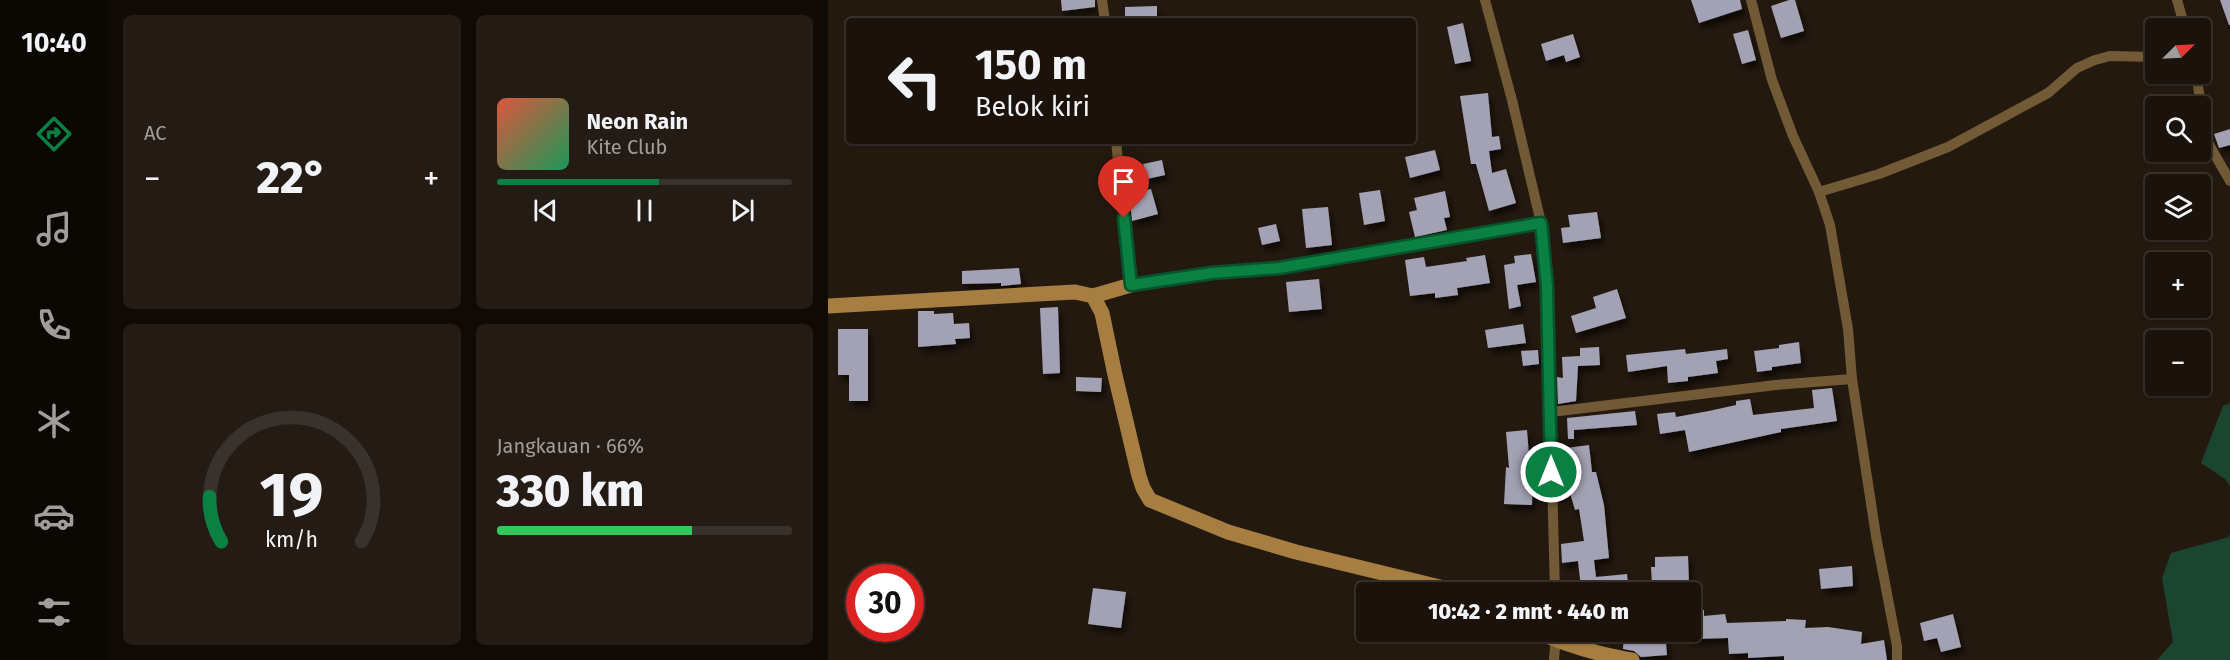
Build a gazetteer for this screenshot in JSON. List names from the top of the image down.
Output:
{
  "north": "top right",
  "page": {
    "tabs": "10:40",
    "tile": [
      "AC",
      ["Jangkauan · 66%", "330 km"]
    ],
    "map_buttons": ["+", "−"],
    "turn": ["150 m", "Belok kiri"],
    "song": ["Neon Rain", "Kite Club"],
    "heat": ["−", "22°", "+"],
    "limit": "30",
    "trip": "10:42 · 2 mnt · 440 m",
    "gauge": ["19", "km/h"]
  }
}
